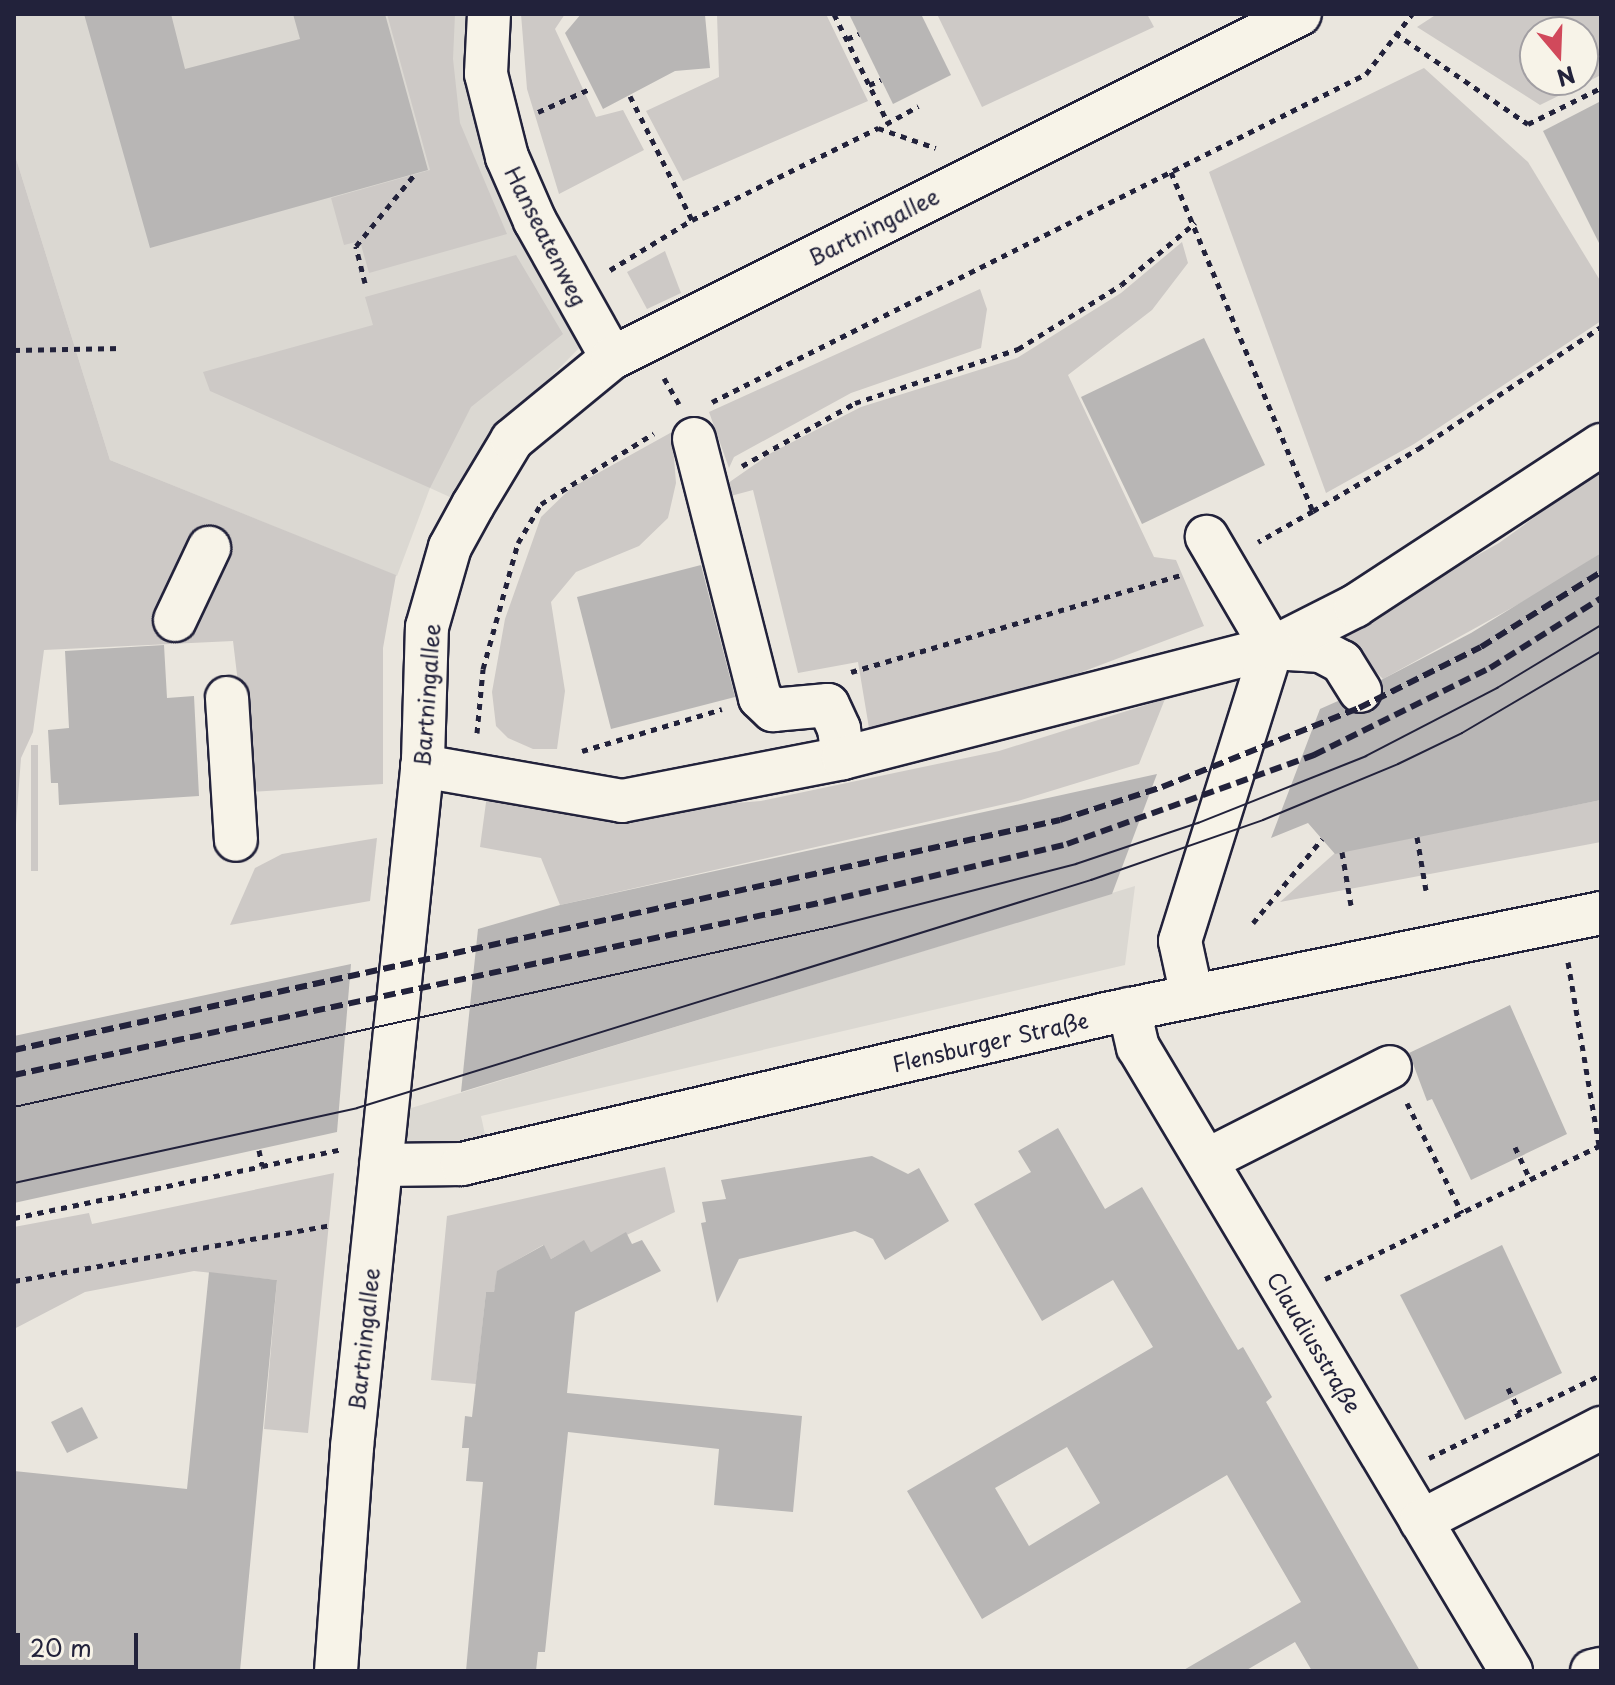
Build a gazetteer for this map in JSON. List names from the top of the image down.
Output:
{
  "streets": {
    "street": [
      "Bartningallee",
      "Hanseatenweg",
      "Flensburger Straße",
      "Claudiusstraße"
    ]
  },
  "crossings": [
    ["Bartningallee", "Hanseatenweg"],
    ["Bartningallee", "Flensburger Straße"],
    ["Flensburger Straße", "Claudiusstraße"]
  ],
  "scale_bar": "20 m",
  "north": "bottom"
}
